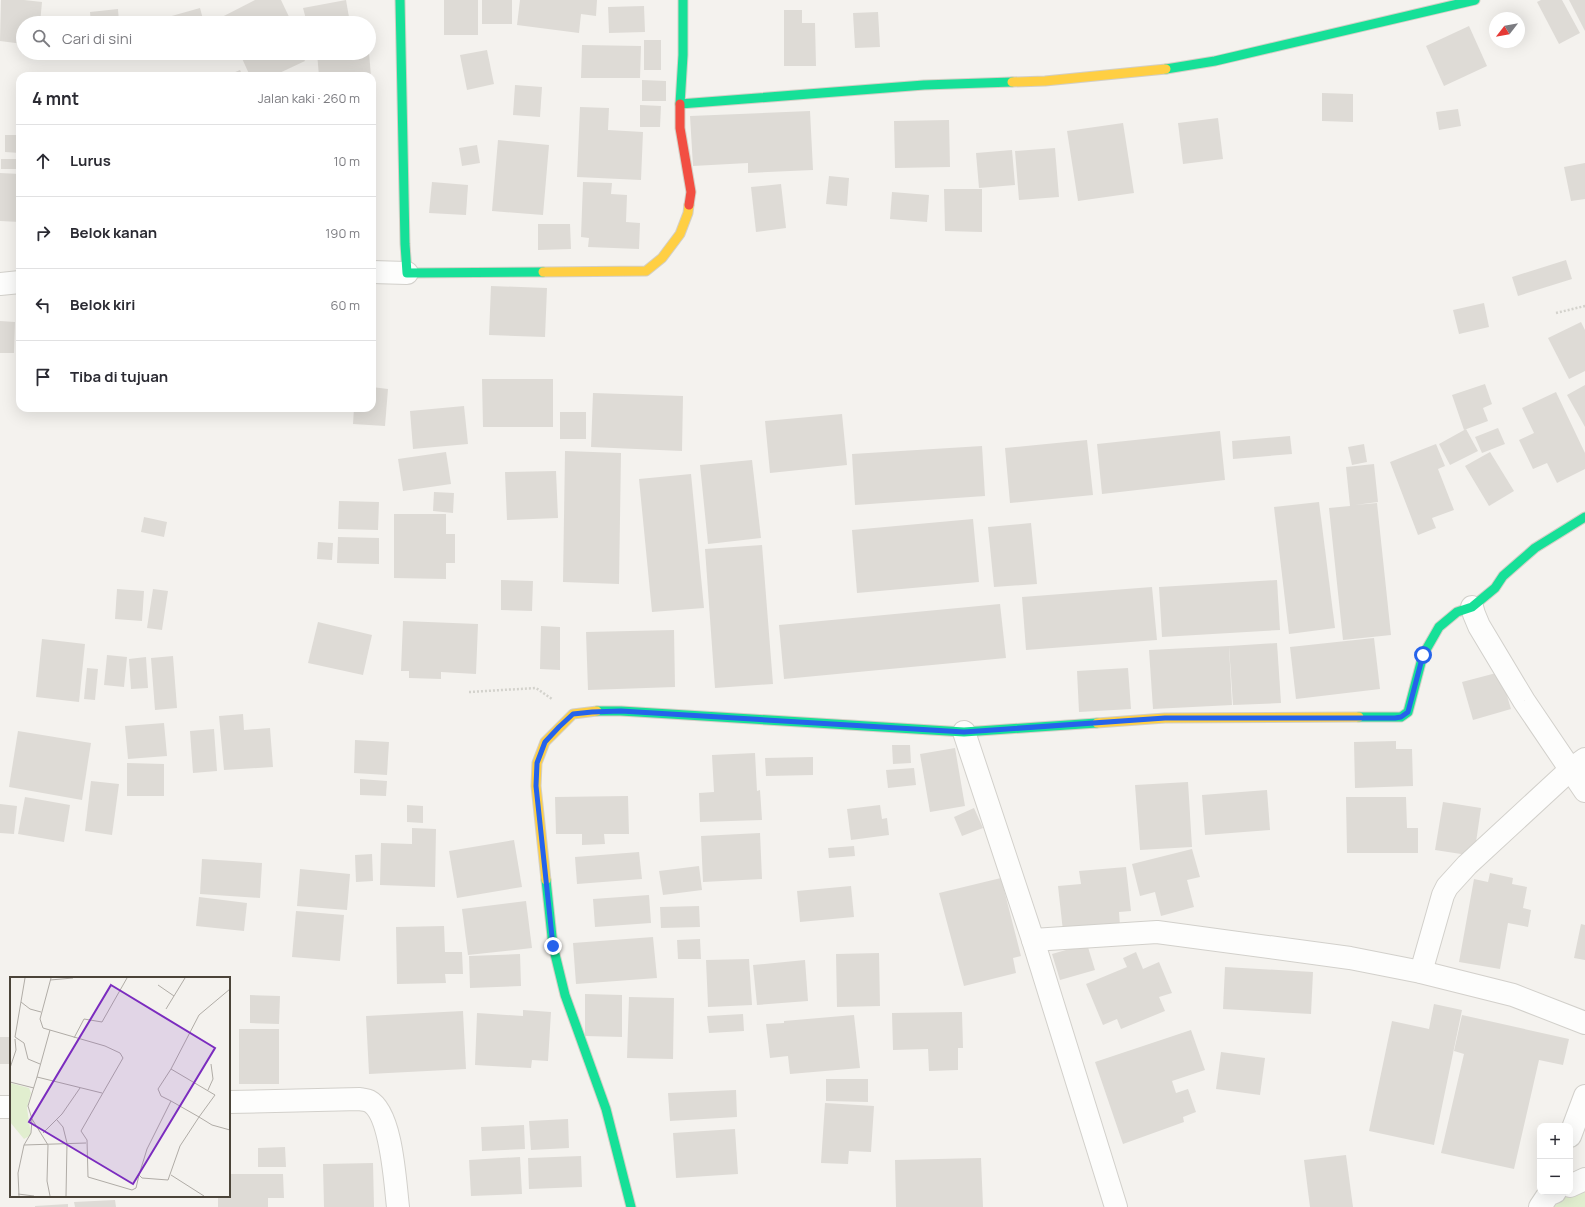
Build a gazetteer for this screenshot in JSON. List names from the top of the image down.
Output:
{
  "north": "bottom left",
  "page": {
    "search": "Cari di sini",
    "heading": ["4 mnt", "Jalan kaki · 260 m"],
    "list": [
      ["Lurus", "10 m"],
      ["Belok kanan", "190 m"],
      ["Belok kiri", "60 m"],
      "Tiba di tujuan"
    ],
    "map_buttons": ["+", "−"]
  }
}
